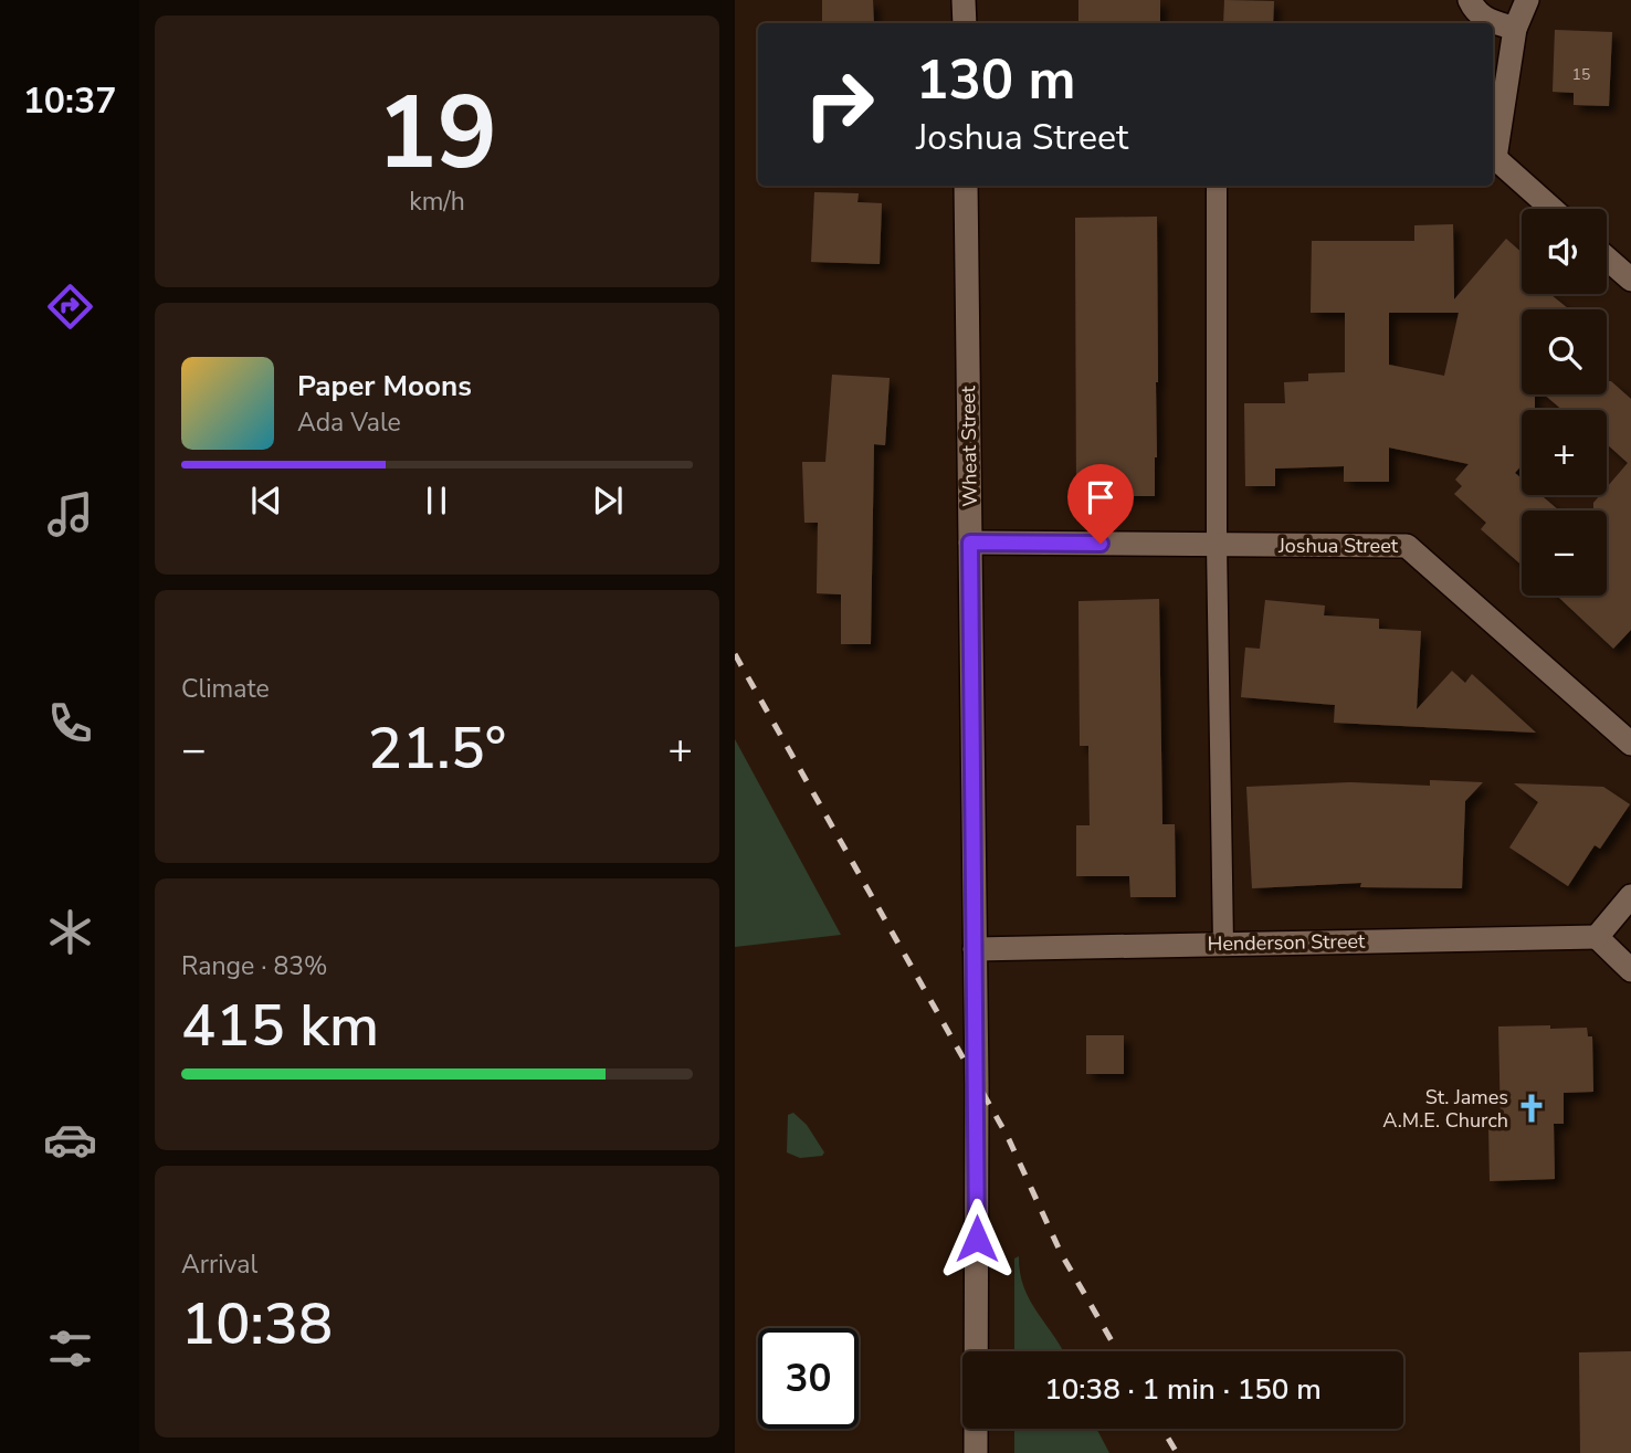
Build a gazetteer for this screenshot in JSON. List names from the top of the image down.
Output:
{
  "streets": {
    "street": ["Wheat Street", "Joshua Street", "Henderson Street"]
  },
  "crossings": [
    ["Wheat Street", "Joshua Street"],
    ["Wheat Street", "Henderson Street"]
  ],
  "places": {
    "church": ["St. James A.M.E. Church"]
  },
  "house_numbers": ["15"],
  "page": {
    "tabs": "10:37",
    "tile": [
      ["19", "km/h"],
      "Climate",
      ["Range · 83%", "415 km"],
      ["Arrival", "10:38"]
    ],
    "turn": ["130 m", "Joshua Street"],
    "map_buttons": ["+", "−"],
    "song": ["Paper Moons", "Ada Vale"],
    "heat": ["−", "21.5°", "+"],
    "limit": "30",
    "trip": "10:38 · 1 min · 150 m"
  }
}
